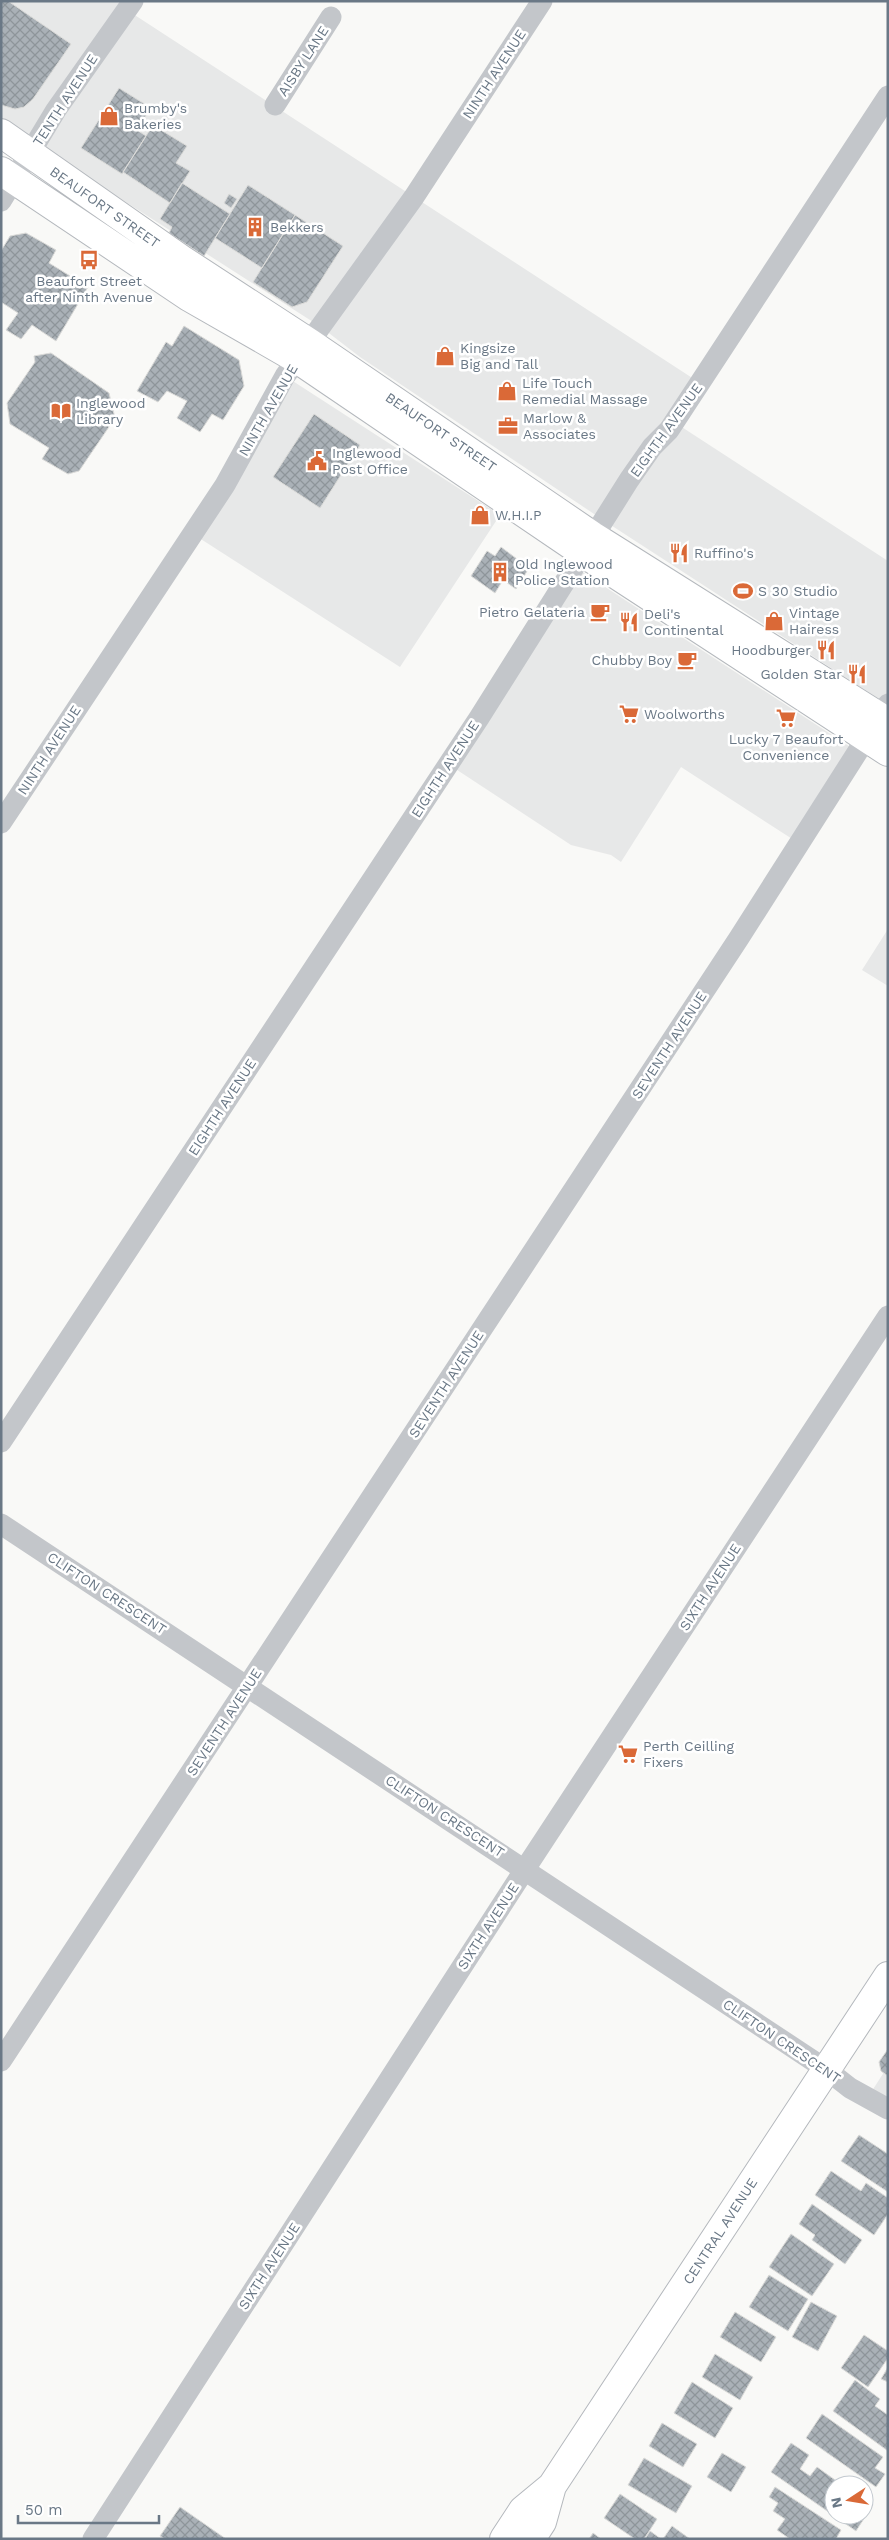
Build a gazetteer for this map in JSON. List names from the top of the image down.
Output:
{
  "streets": {
    "main road": ["BEAUFORT STREET", "CENTRAL AVENUE"],
    "street": [
      "AISBY LANE",
      "NINTH AVENUE",
      "TENTH AVENUE",
      "EIGHTH AVENUE",
      "SEVENTH AVENUE",
      "SIXTH AVENUE",
      "CLIFTON CRESCENT"
    ]
  },
  "crossings": [
    ["NINTH AVENUE", "BEAUFORT STREET"],
    ["TENTH AVENUE", "BEAUFORT STREET"],
    ["BEAUFORT STREET", "EIGHTH AVENUE"],
    ["BEAUFORT STREET", "SEVENTH AVENUE"],
    ["SEVENTH AVENUE", "CLIFTON CRESCENT"],
    ["SIXTH AVENUE", "CLIFTON CRESCENT"],
    ["CLIFTON CRESCENT", "CENTRAL AVENUE"]
  ],
  "places": {
    "shop": [
      "Brumby's Bakeries",
      "Kingsize Big and Tall",
      "Life Touch Remedial Massage",
      "W.H.I.P",
      "Vintage Hairess"
    ],
    "building": ["Bekkers", "Old Inglewood Police Station"],
    "bus stop": ["Beaufort Street after Ninth Avenue"],
    "library": ["Inglewood Library"],
    "office": ["Marlow & Associates"],
    "public building": ["Inglewood Post Office"],
    "restaurant": [
      "Ruffino's",
      "Deli's Continental",
      "Hoodburger",
      "Golden Star"
    ],
    "sports": ["S 30 Studio"],
    "cafe": ["Pietro Gelateria", "Chubby Boy"],
    "supermarket": ["Woolworths", "Lucky 7 Beaufort Convenience", "Perth Ceilling Fixers"]
  },
  "scale_bar": "50 m",
  "north": "left"
}
